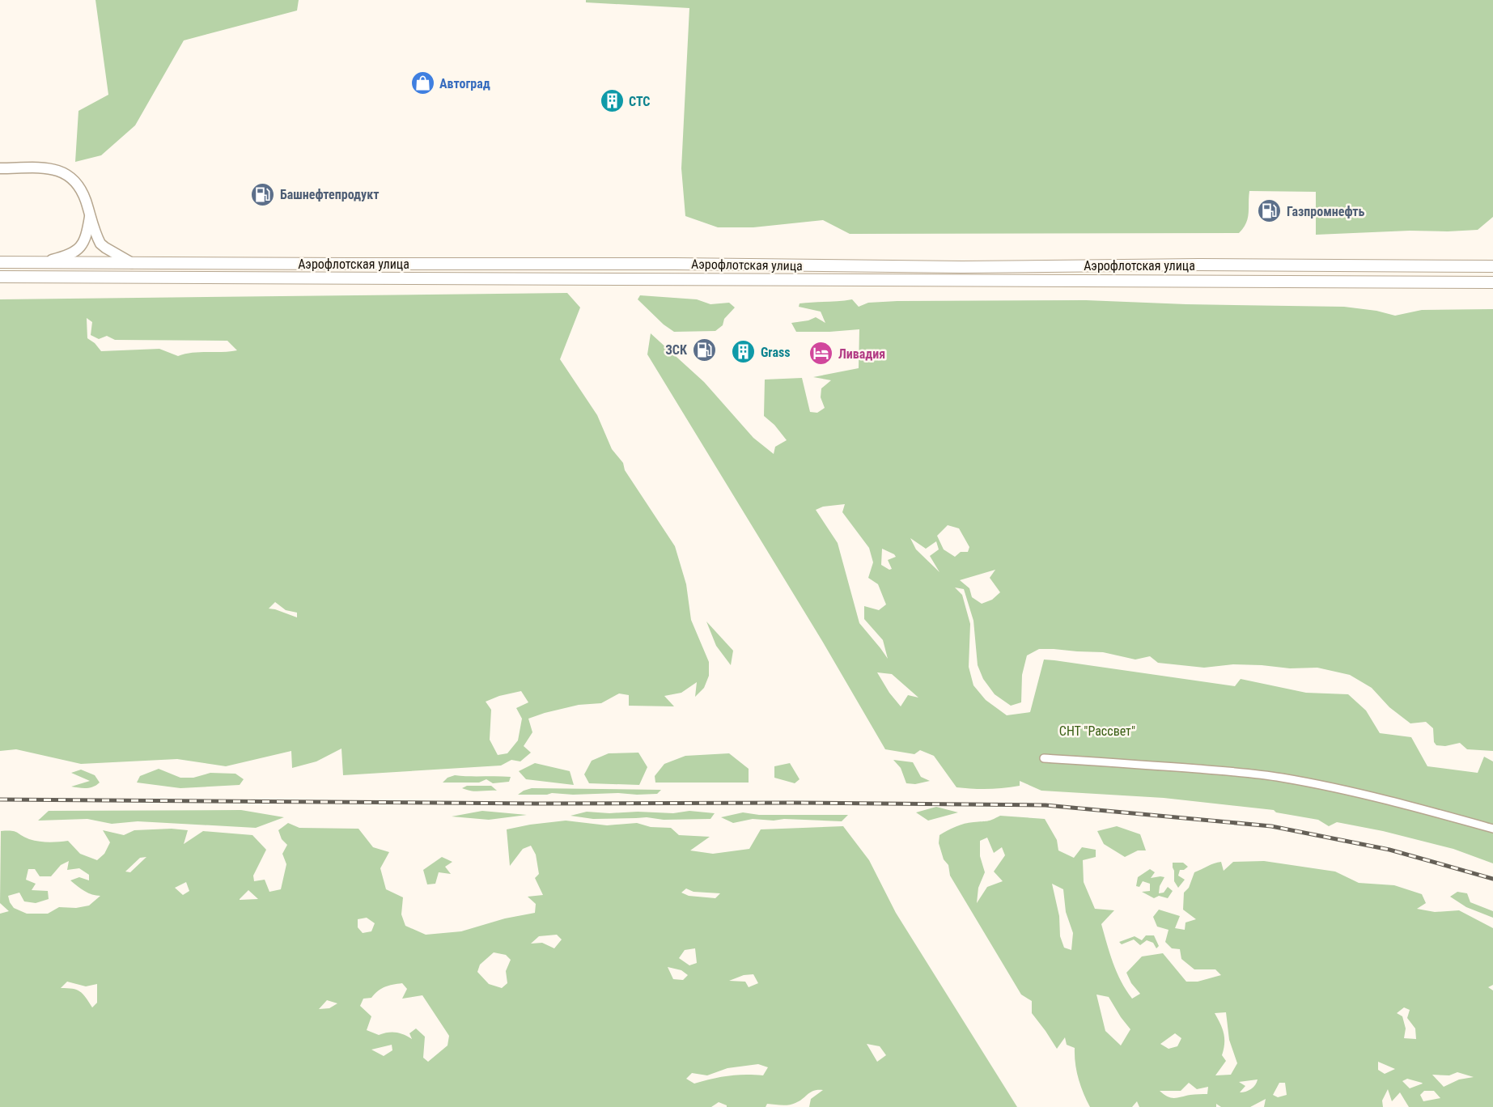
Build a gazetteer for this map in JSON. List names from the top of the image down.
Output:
{
  "streets": {
    "main road": ["Аэрофлотская улица"]
  },
  "parks": ["СНТ \"Рассвет\""],
  "places": {
    "shop": ["Автоград"],
    "building": ["СТС", "Grass"],
    "fuel station": ["Башнефтепродукт", "Газпромнефть", "ЗСК"],
    "hotel": ["Ливадия"]
  }
}
